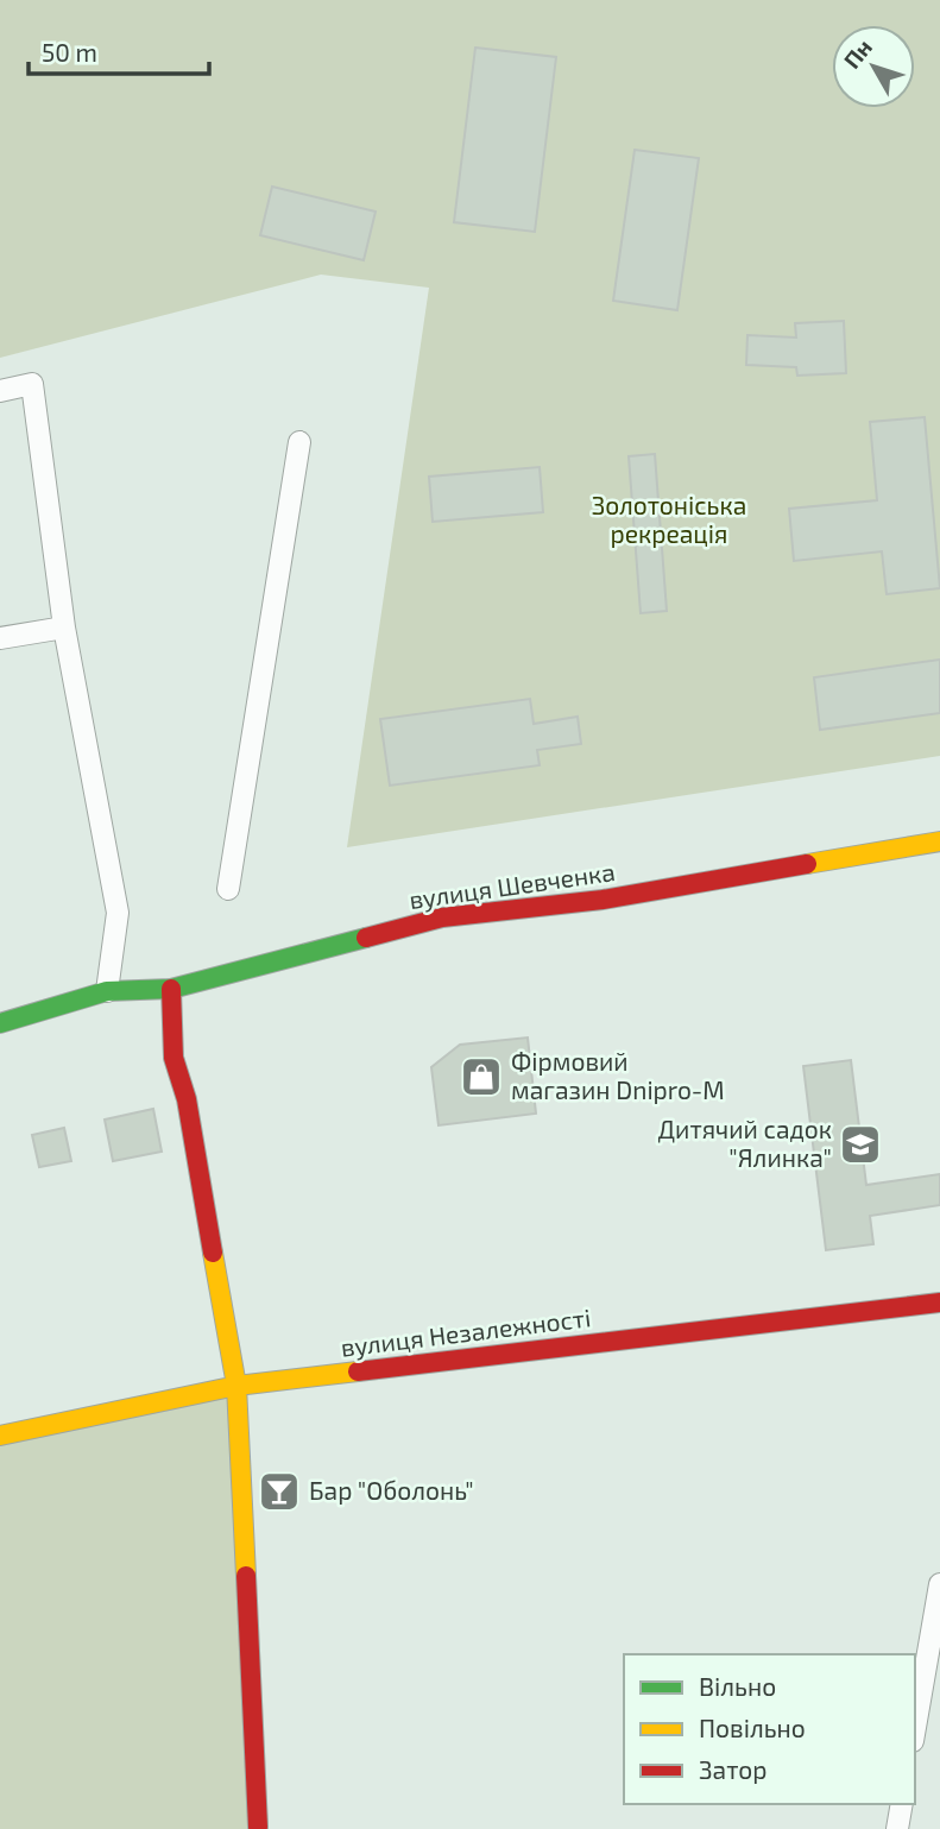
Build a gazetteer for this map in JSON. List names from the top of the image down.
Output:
{
  "streets": {
    "street": ["вулиця Шевченка", "вулиця Незалежності"]
  },
  "parks": ["Золотоніська рекреація"],
  "places": {
    "shop": ["Фірмовий магазин Dnipro-M"],
    "school or university": ["Дитячий садок \"Ялинка\""],
    "bar": ["Бар \"Оболонь\""]
  },
  "legend": ["Вільно", "Повільно", "Затор"],
  "scale_bar": "50 m",
  "north": "top left"
}
